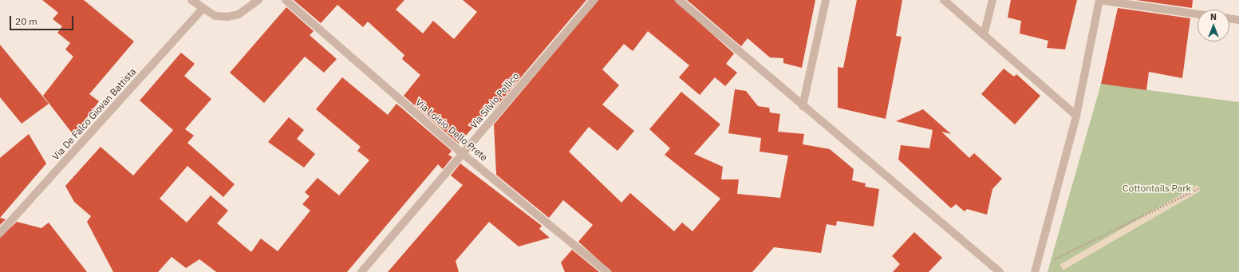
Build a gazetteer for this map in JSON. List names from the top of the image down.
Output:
{
  "streets": {
    "street": ["Via Silvio Pellico", "Via De Falco Giovan Battista", "Via Loisio Dello Prete"]
  },
  "crossings": [
    ["Via Silvio Pellico", "Via Loisio Dello Prete"]
  ],
  "parks": ["Cottontails Park"],
  "scale_bar": "20 m",
  "north": "top"
}
